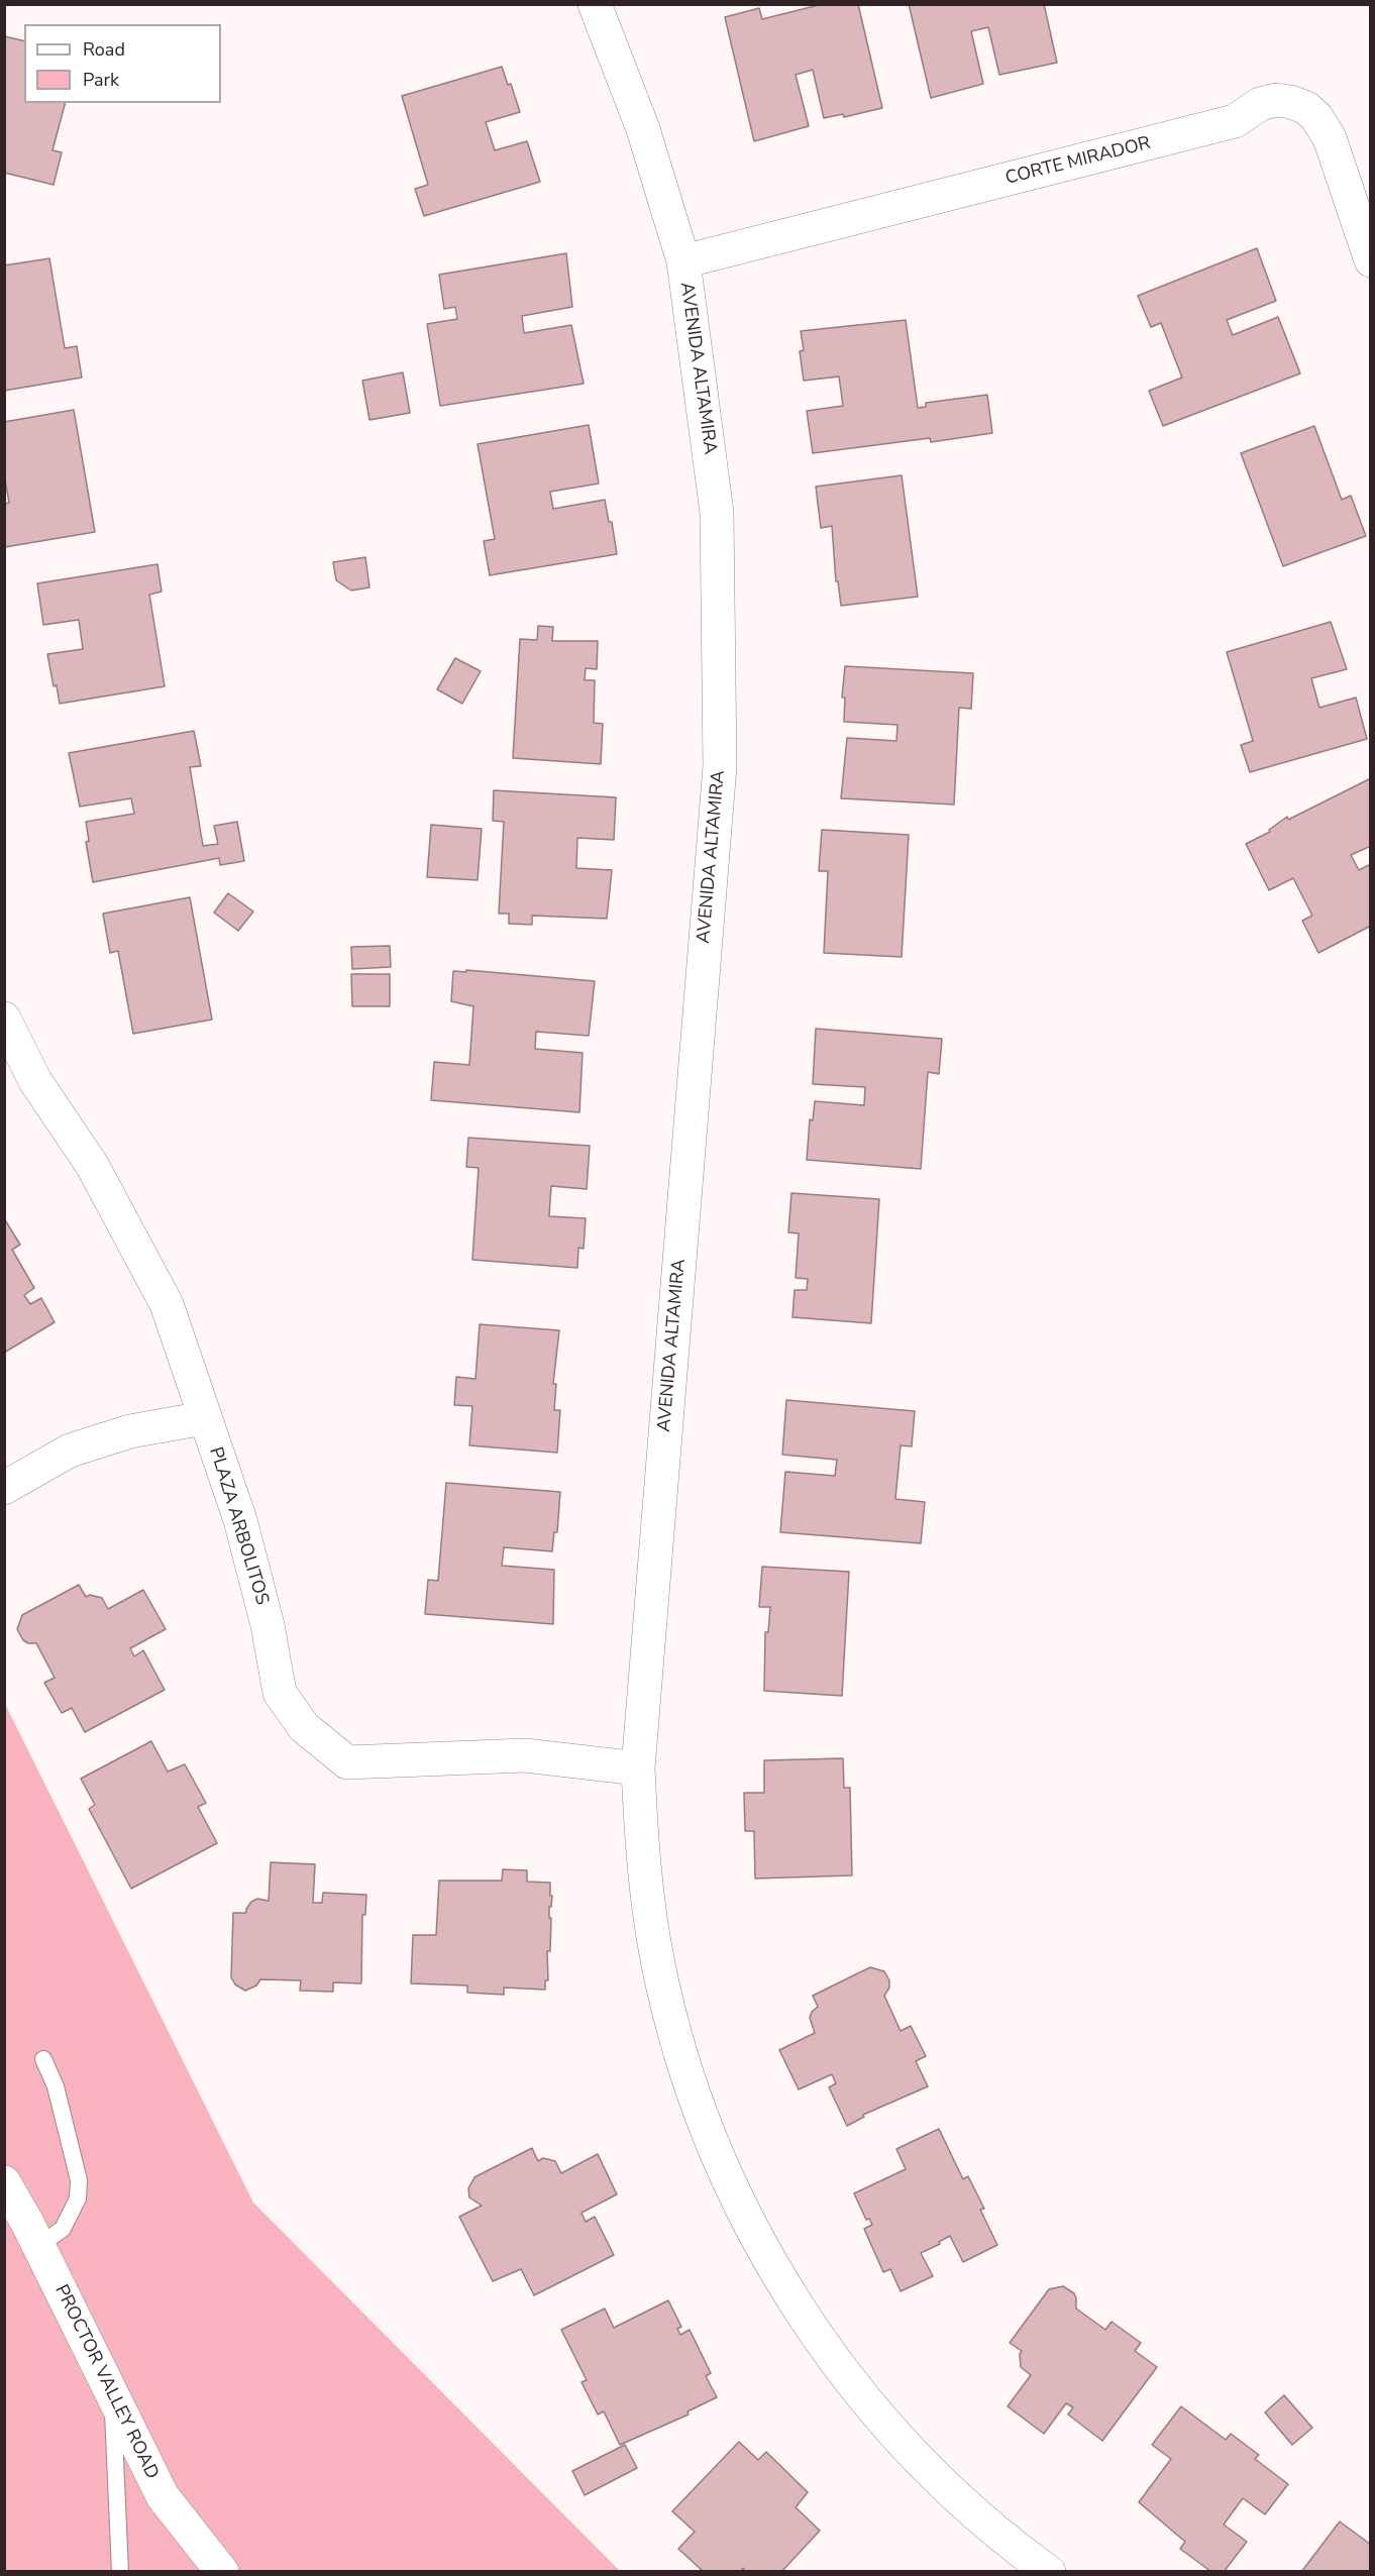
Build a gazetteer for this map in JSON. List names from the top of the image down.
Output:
{
  "streets": {
    "street": [
      "CORTE MIRADOR",
      "AVENIDA ALTAMIRA",
      "PLAZA ARBOLITOS",
      "PROCTOR VALLEY ROAD"
    ]
  },
  "crossings": [
    ["CORTE MIRADOR", "AVENIDA ALTAMIRA"],
    ["AVENIDA ALTAMIRA", "PLAZA ARBOLITOS"]
  ],
  "legend": ["Road", "Park"]
}
